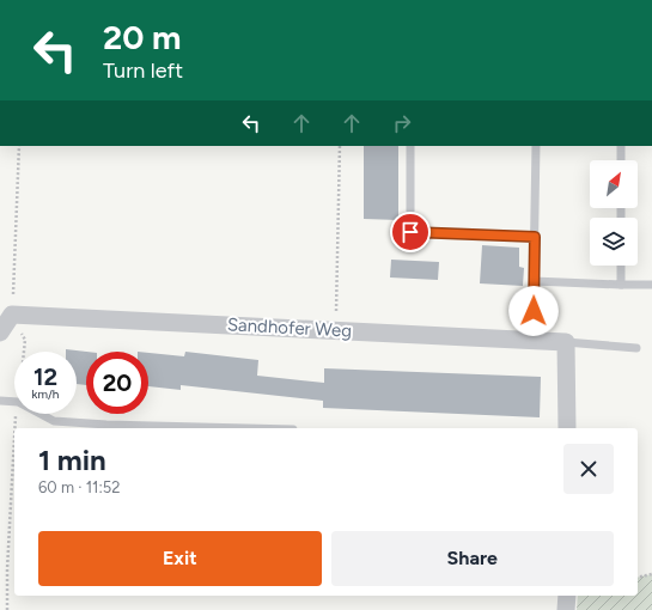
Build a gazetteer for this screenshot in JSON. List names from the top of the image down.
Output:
{
  "streets": {
    "street": ["Sandhofer Weg"]
  },
  "north": "top right",
  "page": {
    "turn": ["20 m", "Turn left"],
    "speed": "12 km/h",
    "limit": "20",
    "heading": ["1 min", "60 m · 11:52"],
    "buttons": ["Exit", "Share"]
  }
}
